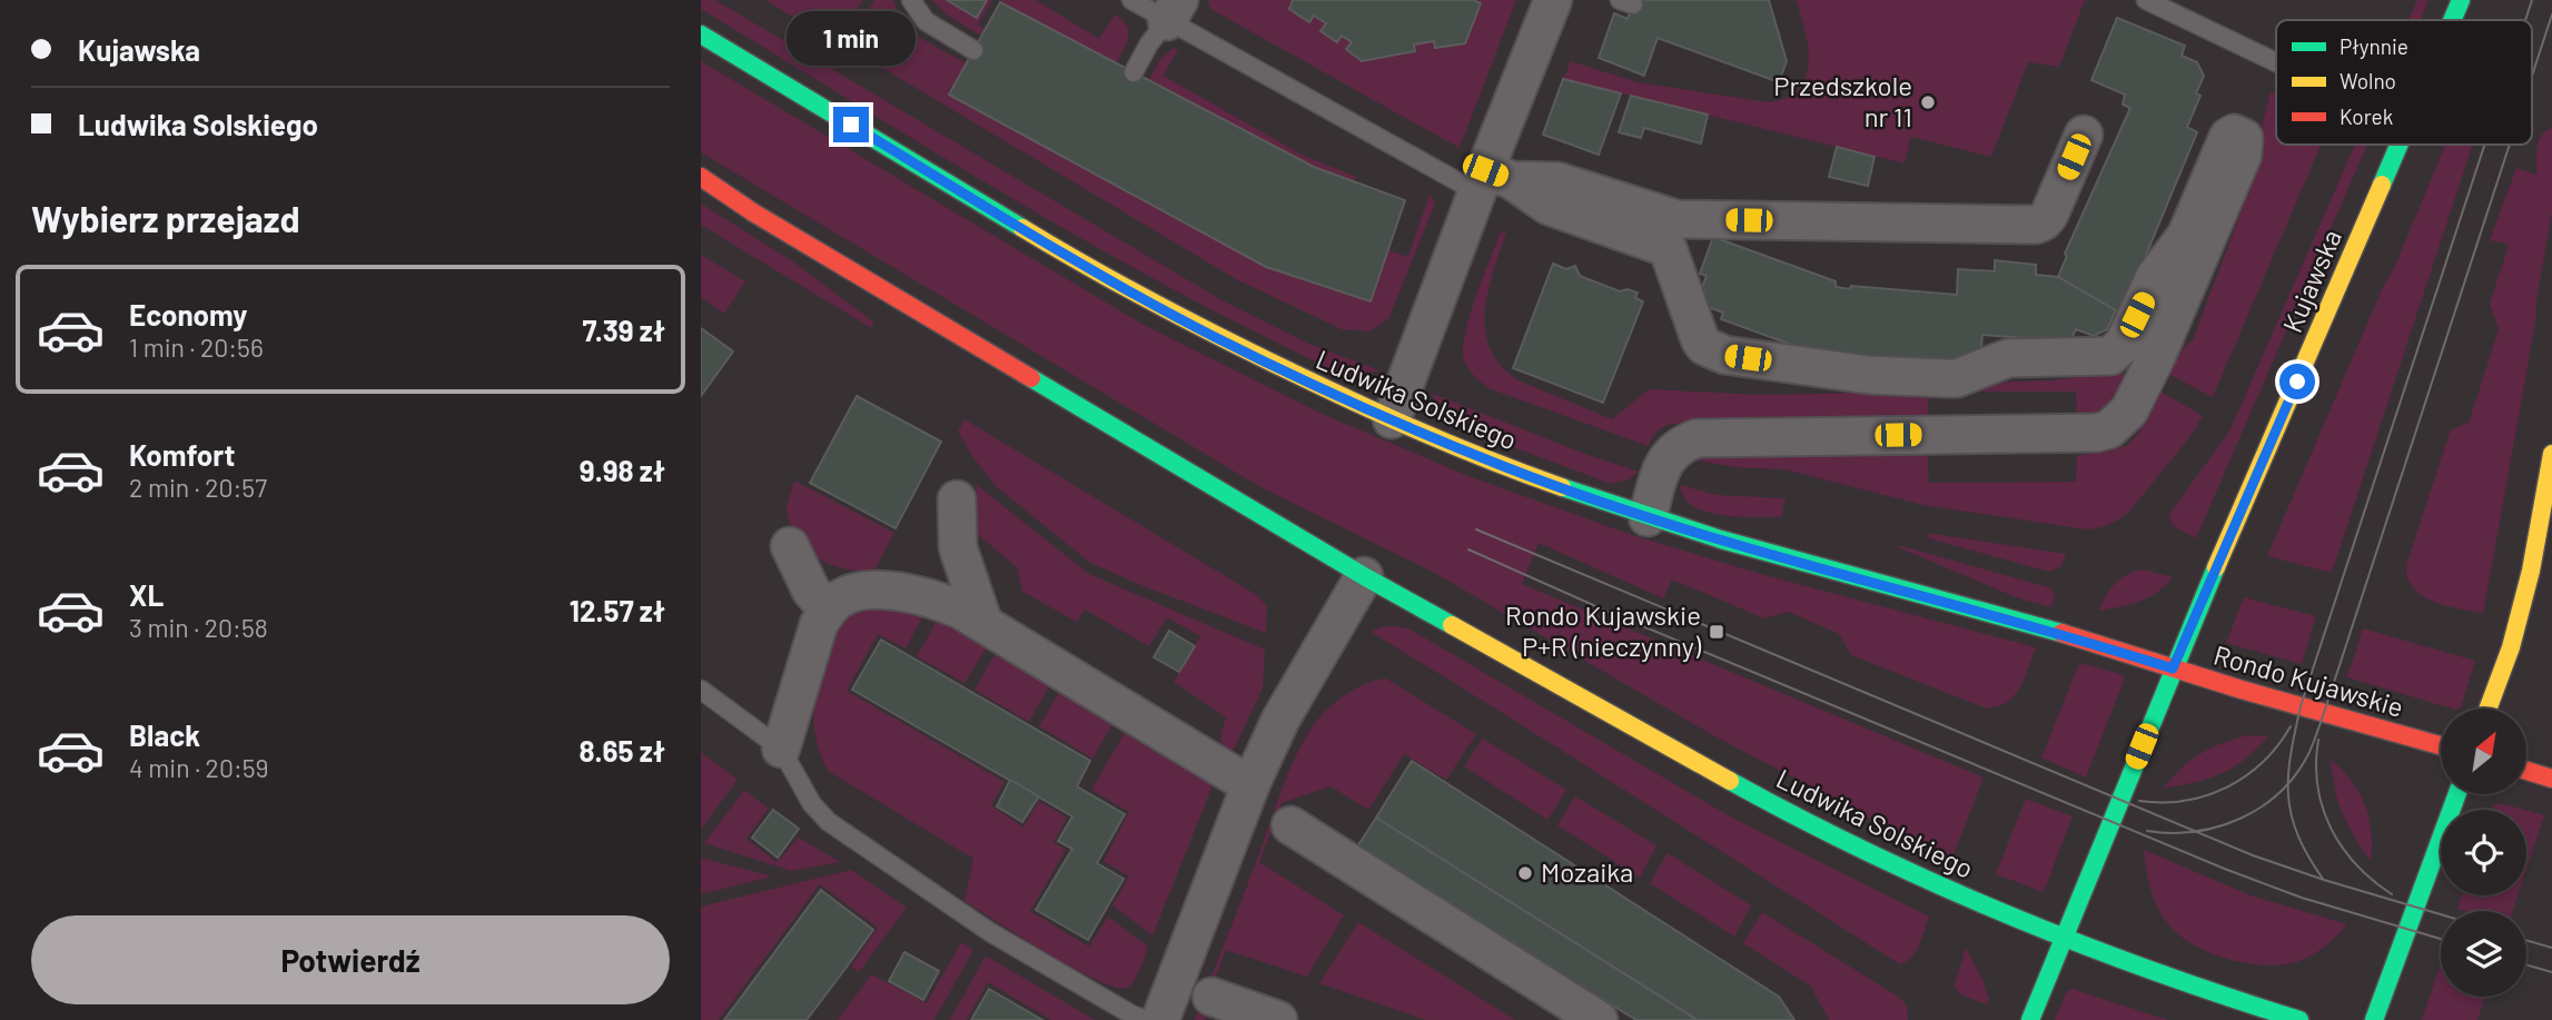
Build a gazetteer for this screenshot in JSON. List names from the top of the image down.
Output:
{
  "streets": {
    "street": ["Kujawska", "Ludwika Solskiego", "Rondo Kujawskie"]
  },
  "crossings": [
    ["Kujawska", "Ludwika Solskiego"],
    ["Kujawska", "Rondo Kujawskie"],
    ["Ludwika Solskiego", "Rondo Kujawskie"]
  ],
  "places": {
    "other": ["Przedszkole nr 11", "Mozaika"],
    "transit": ["Rondo Kujawskie P+R (nieczynny)"]
  },
  "legend": ["Płynnie", "Wolno", "Korek"],
  "north": "top right",
  "page": {
    "banner": ["Kujawska", "Ludwika Solskiego"],
    "bubble": "1 min",
    "heading": "Wybierz przejazd",
    "list": [
      {
        "name": "Economy",
        "note": "1 min · 20:56",
        "value": "7.39 zł"
      },
      {
        "name": "Komfort",
        "note": "2 min · 20:57",
        "value": "9.98 zł"
      },
      {
        "name": "XL",
        "note": "3 min · 20:58",
        "value": "12.57 zł"
      },
      {
        "name": "Black",
        "note": "4 min · 20:59",
        "value": "8.65 zł"
      }
    ],
    "buttons": "Potwierdź"
  }
}
